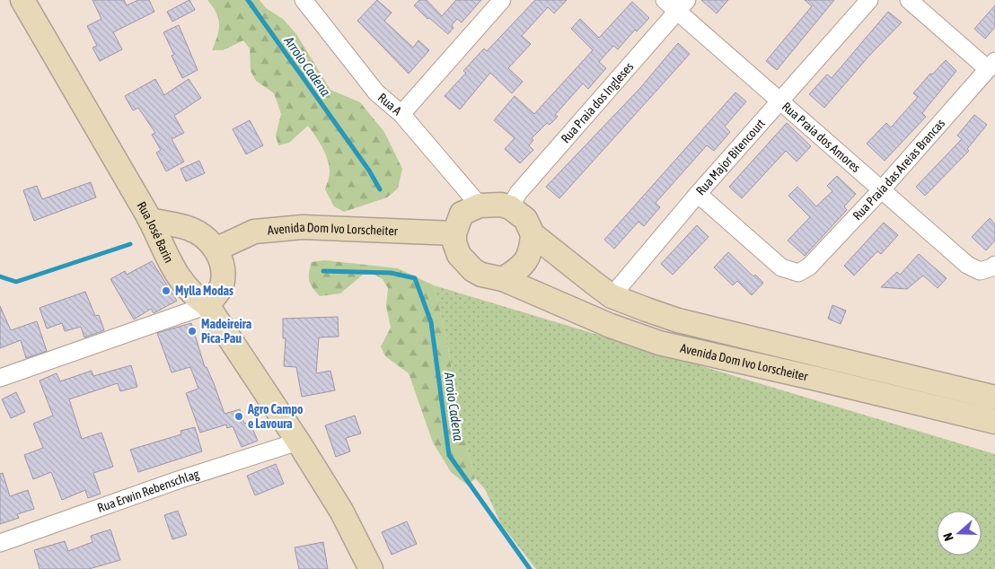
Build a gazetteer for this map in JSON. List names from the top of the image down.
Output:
{
  "streets": {
    "main road": ["Avenida Dom Ivo Lorscheiter", "Rua José Barin"],
    "street": [
      "Rua Praia dos Ingleses",
      "Rua A",
      "Rua Praia dos Amores",
      "Rua Major Bitencourt",
      "Rua Praia das Areias Brancas",
      "Rua Erwin Rebenschlag"
    ]
  },
  "crossings": [
    ["Rua Praia dos Ingleses", "Rua A"],
    ["Rua Praia dos Ingleses", "Rua Praia dos Amores"],
    ["Rua Praia dos Ingleses", "Avenida Dom Ivo Lorscheiter"],
    ["Rua A", "Avenida Dom Ivo Lorscheiter"],
    ["Rua Praia dos Amores", "Rua Major Bitencourt"],
    ["Rua Praia dos Amores", "Rua Praia das Areias Brancas"],
    ["Rua Major Bitencourt", "Rua Praia das Areias Brancas"],
    ["Rua Major Bitencourt", "Avenida Dom Ivo Lorscheiter"],
    ["Rua José Barin", "Rua Erwin Rebenschlag"]
  ],
  "water": ["Arroio Cadena"],
  "places": ["Mylla Modas", "Madeireira Pica-Pau", "Agro Campo e Lavoura"],
  "north": "left"
}
